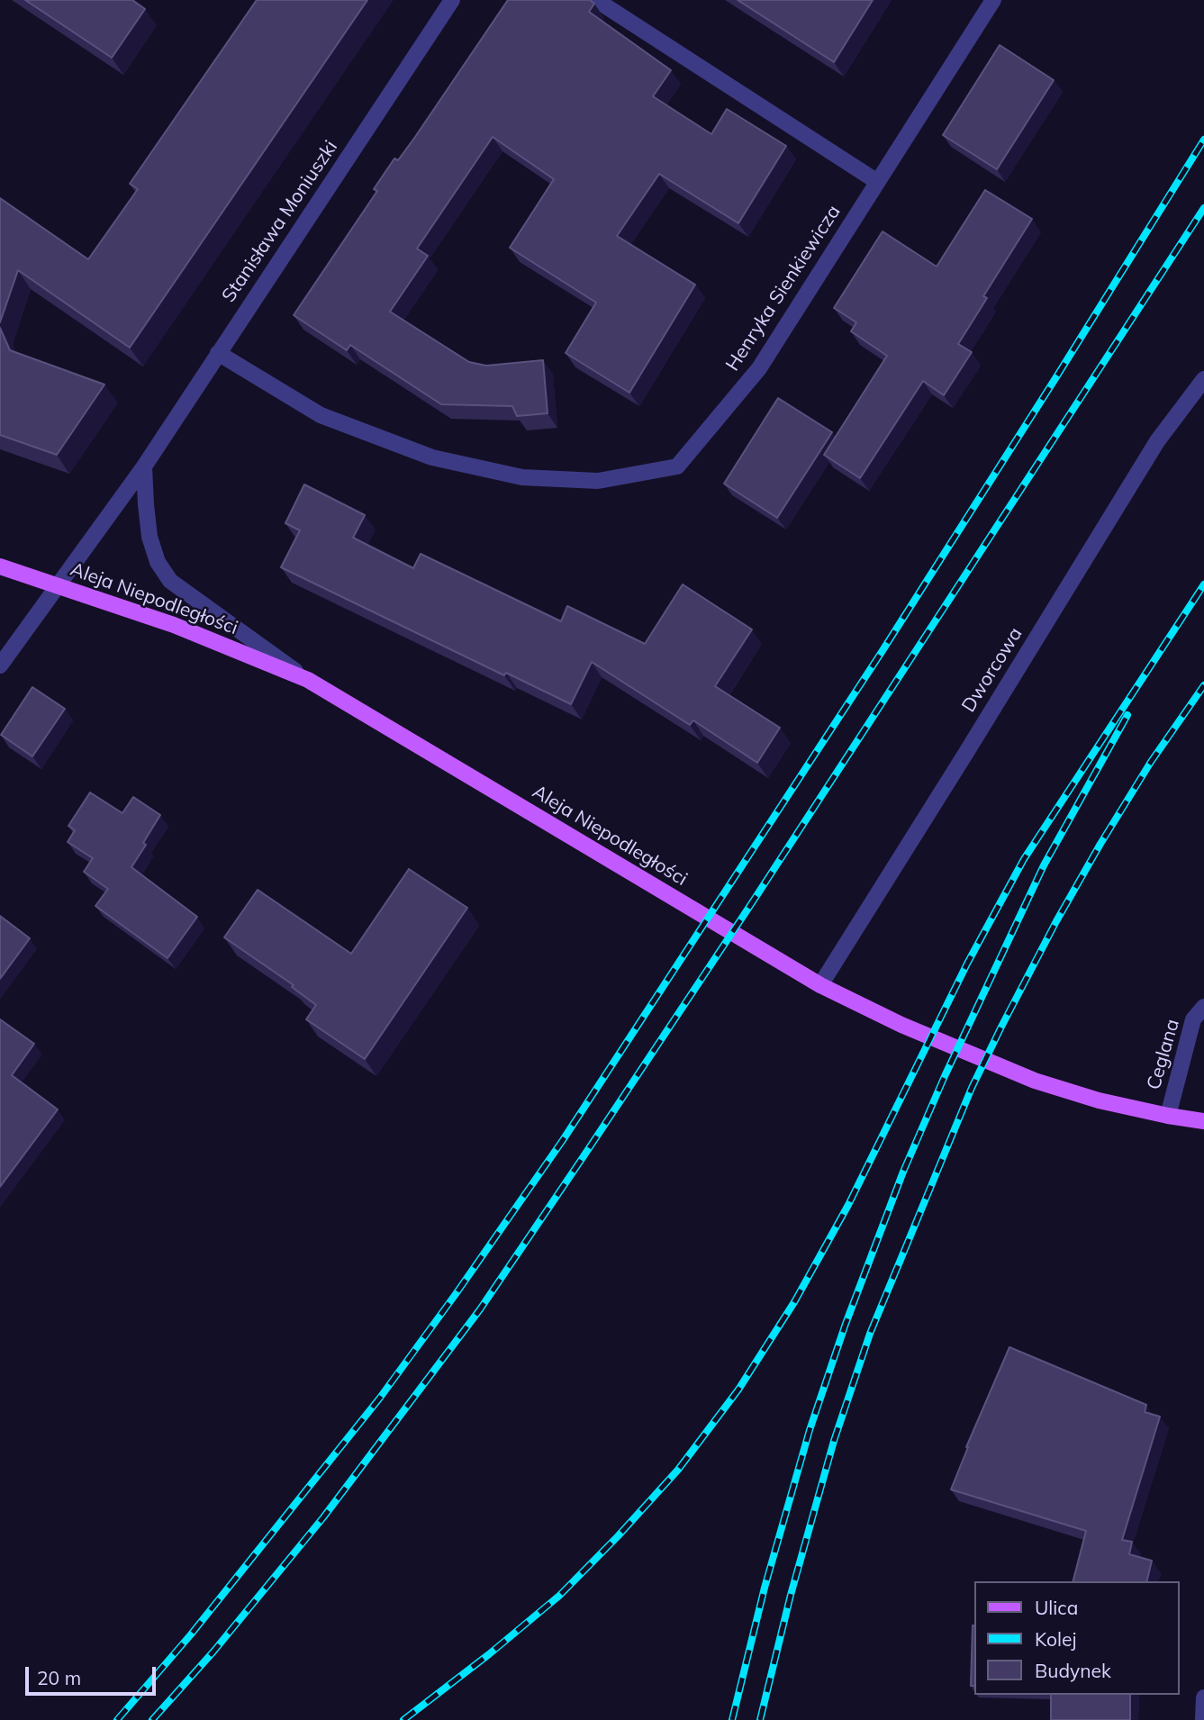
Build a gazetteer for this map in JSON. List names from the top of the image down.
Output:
{
  "streets": {
    "main road": ["Aleja Niepodległości"],
    "street": [
      "Stanisława Moniuszki",
      "Henryka Sienkiewicza",
      "Dworcowa",
      "Ceglana"
    ]
  },
  "crossings": [
    ["Stanisława Moniuszki", "Henryka Sienkiewicza"],
    ["Stanisława Moniuszki", "Aleja Niepodległości"],
    ["Aleja Niepodległości", "Dworcowa"],
    ["Aleja Niepodległości", "Ceglana"]
  ],
  "legend": ["Ulica", "Kolej", "Budynek"],
  "scale_bar": "20 m"
}
